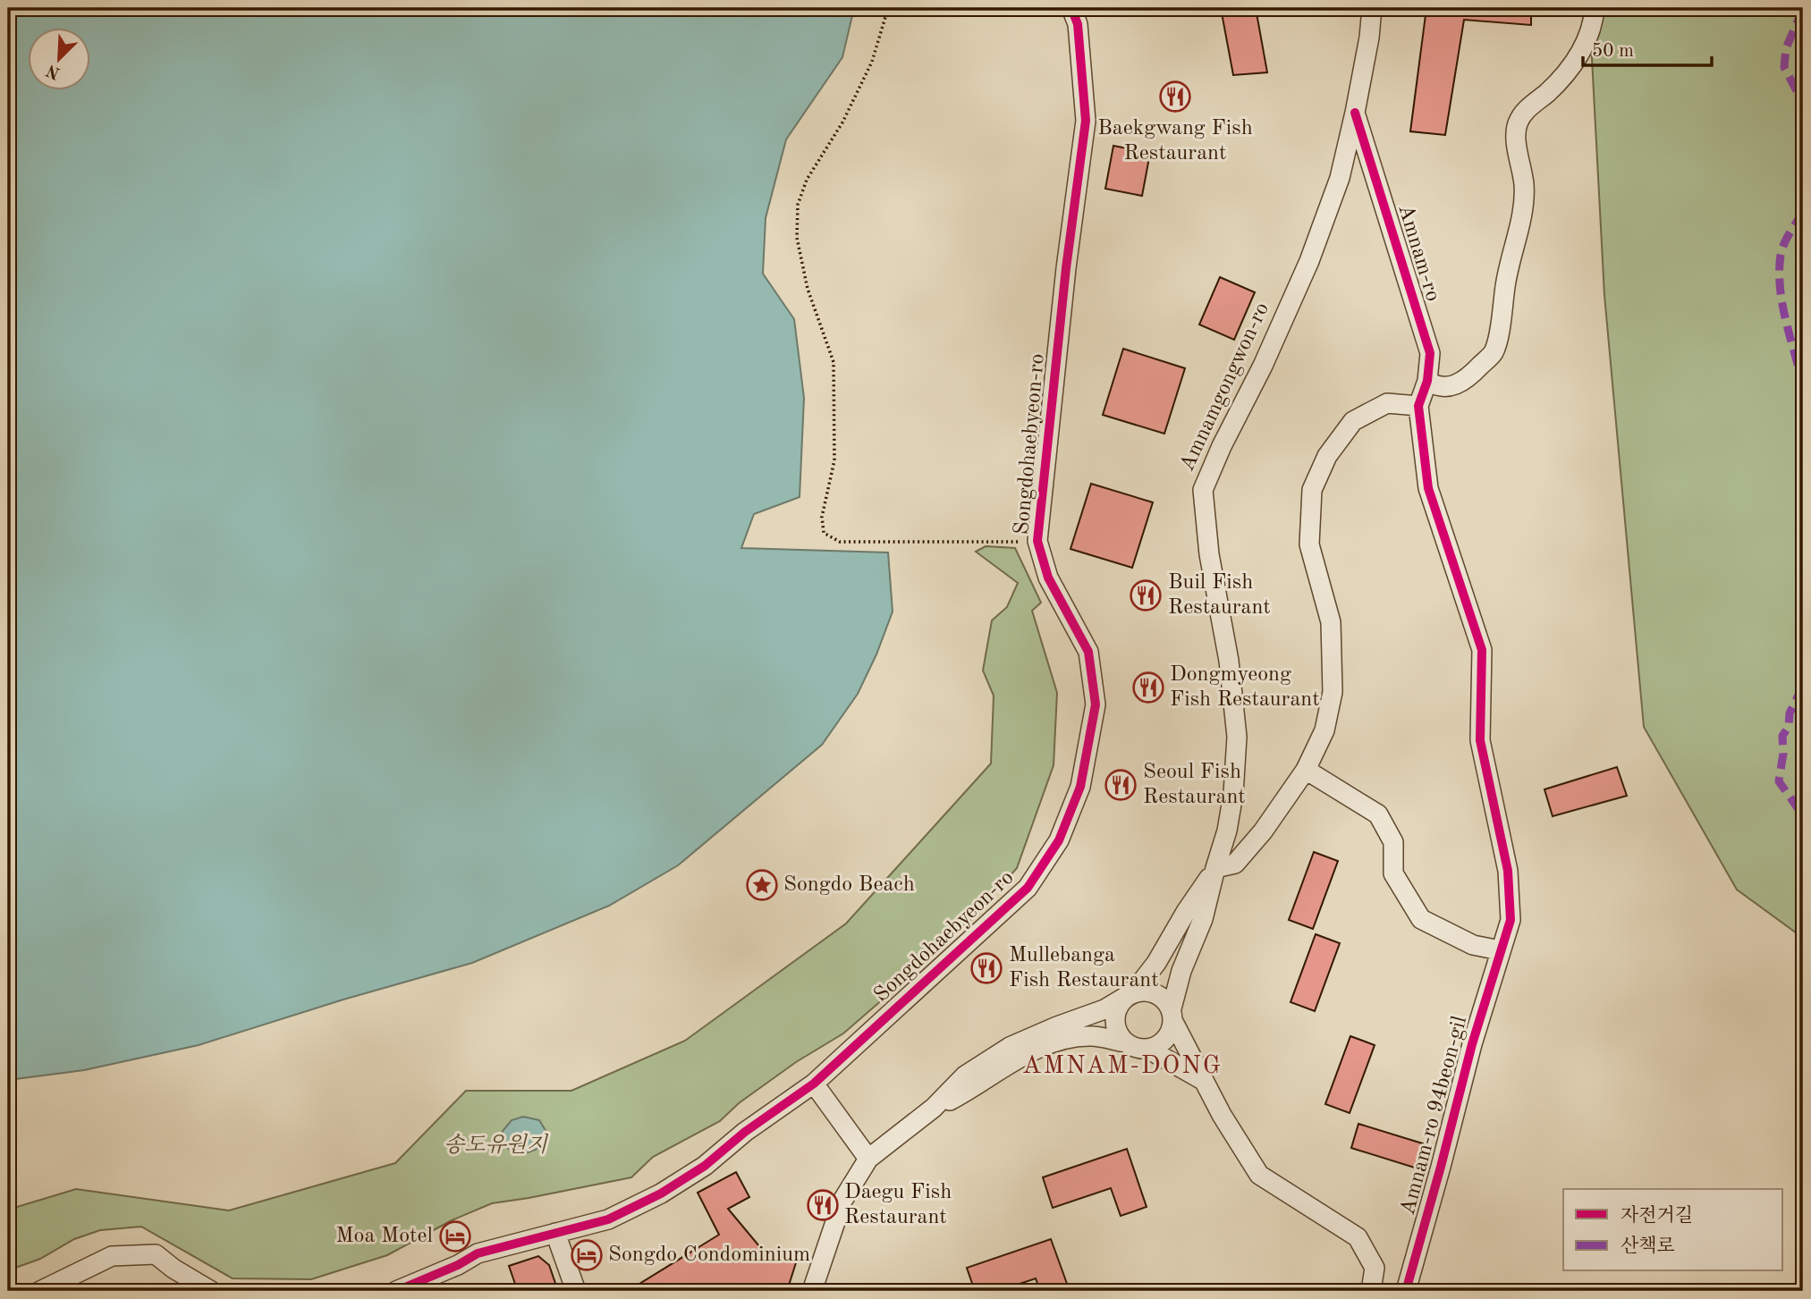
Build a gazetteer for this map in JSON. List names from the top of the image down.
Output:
{
  "streets": {
    "street": [
      "Amnam-ro",
      "Amnamgongwon-ro",
      "Songdohaebyeon-ro",
      "Amnam-ro 94beon-gil"
    ]
  },
  "crossings": [
    ["Amnam-ro", "Amnamgongwon-ro"],
    ["Amnam-ro", "Amnam-ro 94beon-gil"]
  ],
  "districts": ["AMNAM-DONG"],
  "parks": ["송도유원지"],
  "places": {
    "restaurant": [
      "Baekgwang Fish Restaurant",
      "Buil Fish Restaurant",
      "Dongmyeong Fish Restaurant",
      "Seoul Fish Restaurant",
      "Mullebanga Fish Restaurant",
      "Daegu Fish Restaurant"
    ],
    "place": ["Songdo Beach"],
    "hotel": ["Moa Motel", "Songdo Condominium"]
  },
  "legend": ["자전거길", "산책로"],
  "scale_bar": "50 m",
  "north": "bottom left"
}
